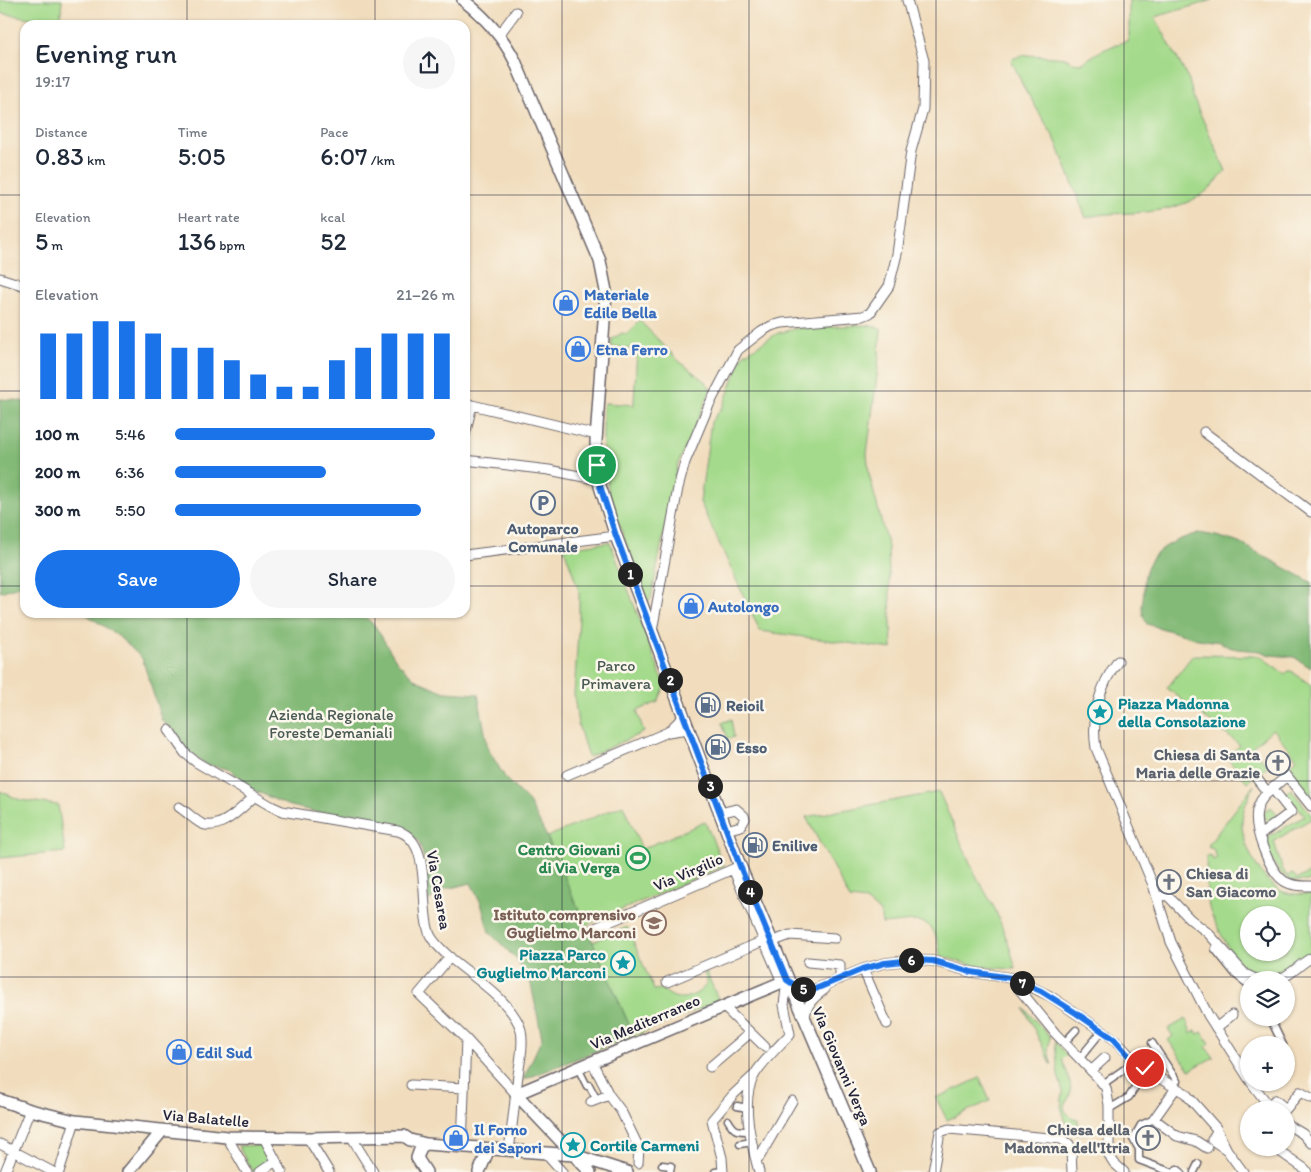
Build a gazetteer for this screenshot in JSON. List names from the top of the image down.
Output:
{
  "streets": {
    "street": [
      "Via Virgilio",
      "Via Cesarea",
      "Via Mediterraneo",
      "Via Giovanni Verga",
      "Via Balatelle"
    ]
  },
  "crossings": [
    ["Via Virgilio", "Via Giovanni Verga"],
    ["Via Cesarea", "Via Mediterraneo"],
    ["Via Cesarea", "Via Balatelle"],
    ["Via Mediterraneo", "Via Giovanni Verga"]
  ],
  "parks": ["Parco Primavera", "Azienda Regionale Foreste Demaniali"],
  "places": {
    "shop": [
      "Materiale Edile Bella",
      "Etna Ferro",
      "Autolongo",
      "Edil Sud",
      "Il Forno dei Sapori"
    ],
    "parking": ["Autoparco Comunale"],
    "fuel station": ["Reioil", "Esso", "Enilive"],
    "place": ["Piazza Madonna della Consolazione", "Piazza Parco Guglielmo Marconi", "Cortile Carmeni"],
    "church": ["Chiesa di Santa Maria delle Grazie", "Chiesa di San Giacomo", "Chiesa della Madonna dell'Itria"],
    "sports": ["Centro Giovani di Via Verga"],
    "school or university": ["Istituto comprensivo Guglielmo Marconi"]
  },
  "page": {
    "heading": ["Evening run", "19:17"],
    "stats": [
      ["Distance", "0.83 km"],
      ["Time", "5:05"],
      ["Pace", "6:07 /km"],
      ["Elevation", "5 m"],
      ["Heart rate", "136 bpm"],
      ["kcal", "52"]
    ],
    "chart": ["Elevation", "21–26 m"],
    "list": [
      {
        "name": "100 m",
        "note": "5:46"
      },
      {
        "name": "200 m",
        "note": "6:36"
      },
      {
        "name": "300 m",
        "note": "5:50"
      }
    ],
    "buttons": ["Save", "Share"],
    "pins": [
      "1",
      "2",
      "3",
      "4",
      "6",
      "7",
      "5"
    ],
    "map_buttons": ["+", "−"]
  }
}
